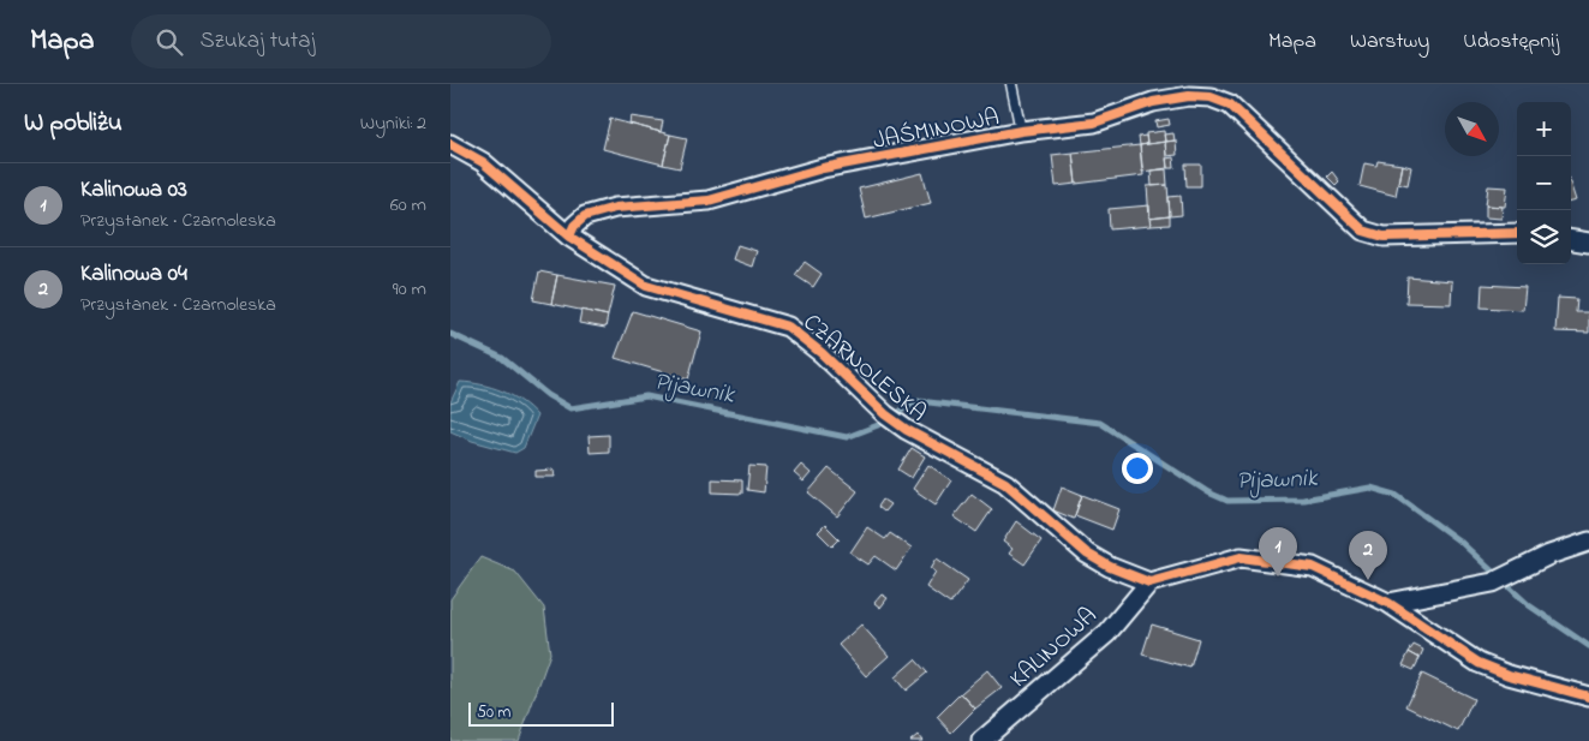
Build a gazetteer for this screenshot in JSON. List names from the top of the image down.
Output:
{
  "streets": {
    "street": ["JAŚMINOWA", "CZARNOLESKA", "KALINOWA"]
  },
  "crossings": [
    ["JAŚMINOWA", "CZARNOLESKA"],
    ["CZARNOLESKA", "KALINOWA"]
  ],
  "water": ["Pijawnik"],
  "scale_bar": "50 m",
  "north": "bottom right",
  "page": {
    "header": "Mapa",
    "search": "Szukaj tutaj",
    "nav": ["Mapa", "Warstwy", "Udostępnij"],
    "heading": ["W pobliżu", "Wyniki: 2"],
    "map_buttons": ["+", "−"],
    "list": [
      {
        "mark": "1",
        "name": "Kalinowa 03",
        "note": "Przystanek · Czarnoleska",
        "value": "60 m"
      },
      {
        "mark": "2",
        "name": "Kalinowa 04",
        "note": "Przystanek · Czarnoleska",
        "value": "90 m"
      }
    ],
    "pins": ["1", "2"],
    "scale": "50 m"
  }
}
